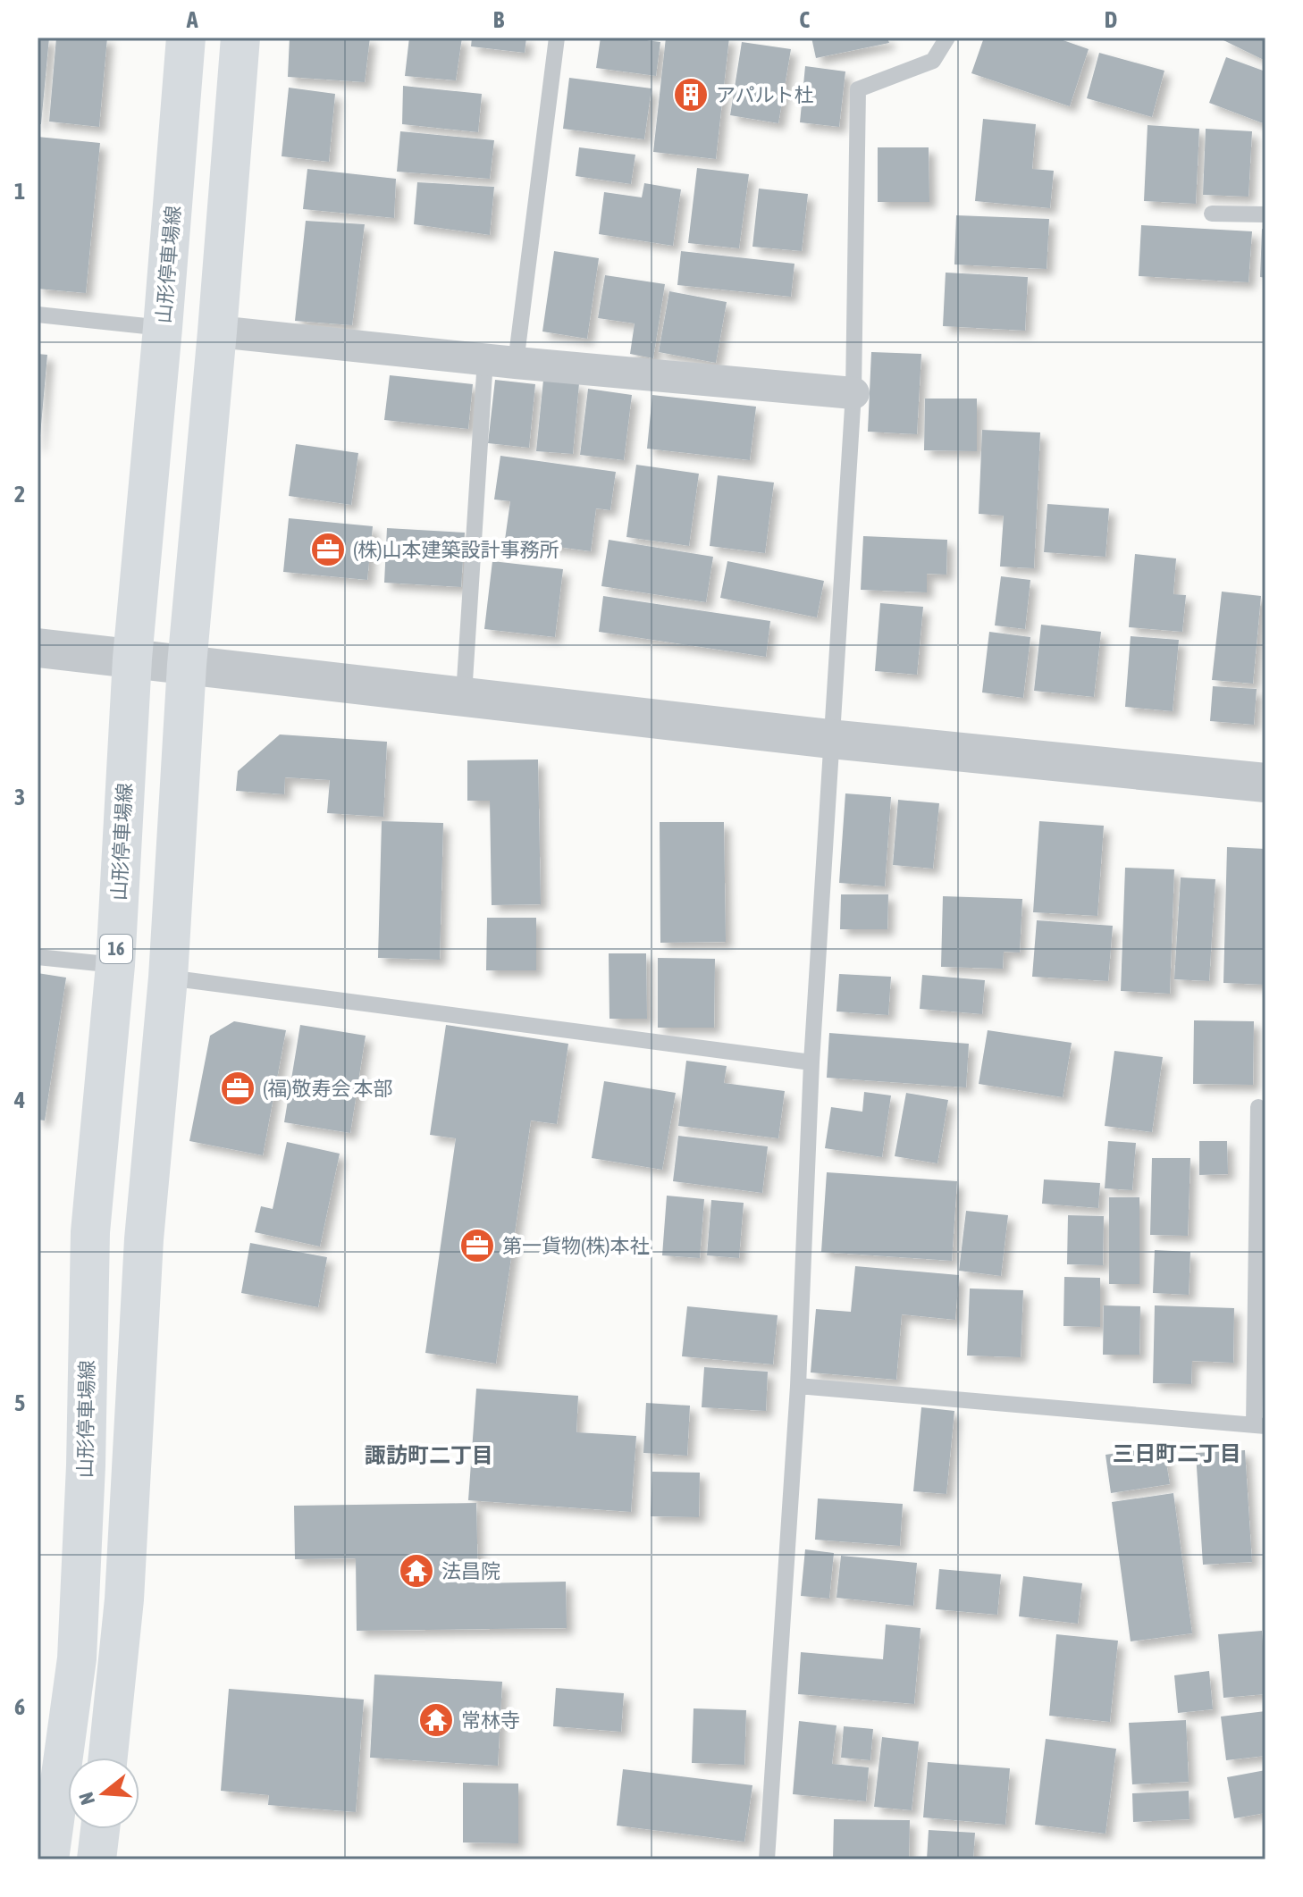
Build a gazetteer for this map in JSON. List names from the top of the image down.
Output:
{
  "streets": {
    "main road": ["山形停車場線", "16"]
  },
  "districts": ["三日町二丁目", "諏訪町二丁目"],
  "places": {
    "building": ["アパルト杜"],
    "office": ["(株)山本建築設計事務所", "(福)敬寿会 本部", "第一貨物(株)本社"],
    "temple": ["法昌院", "常林寺"]
  },
  "north": "left",
  "grid": {
    "columns": [
      "A",
      "B",
      "C",
      "D"
    ],
    "rows": [
      "1",
      "2",
      "3",
      "4",
      "5",
      "6"
    ]
  }
}
